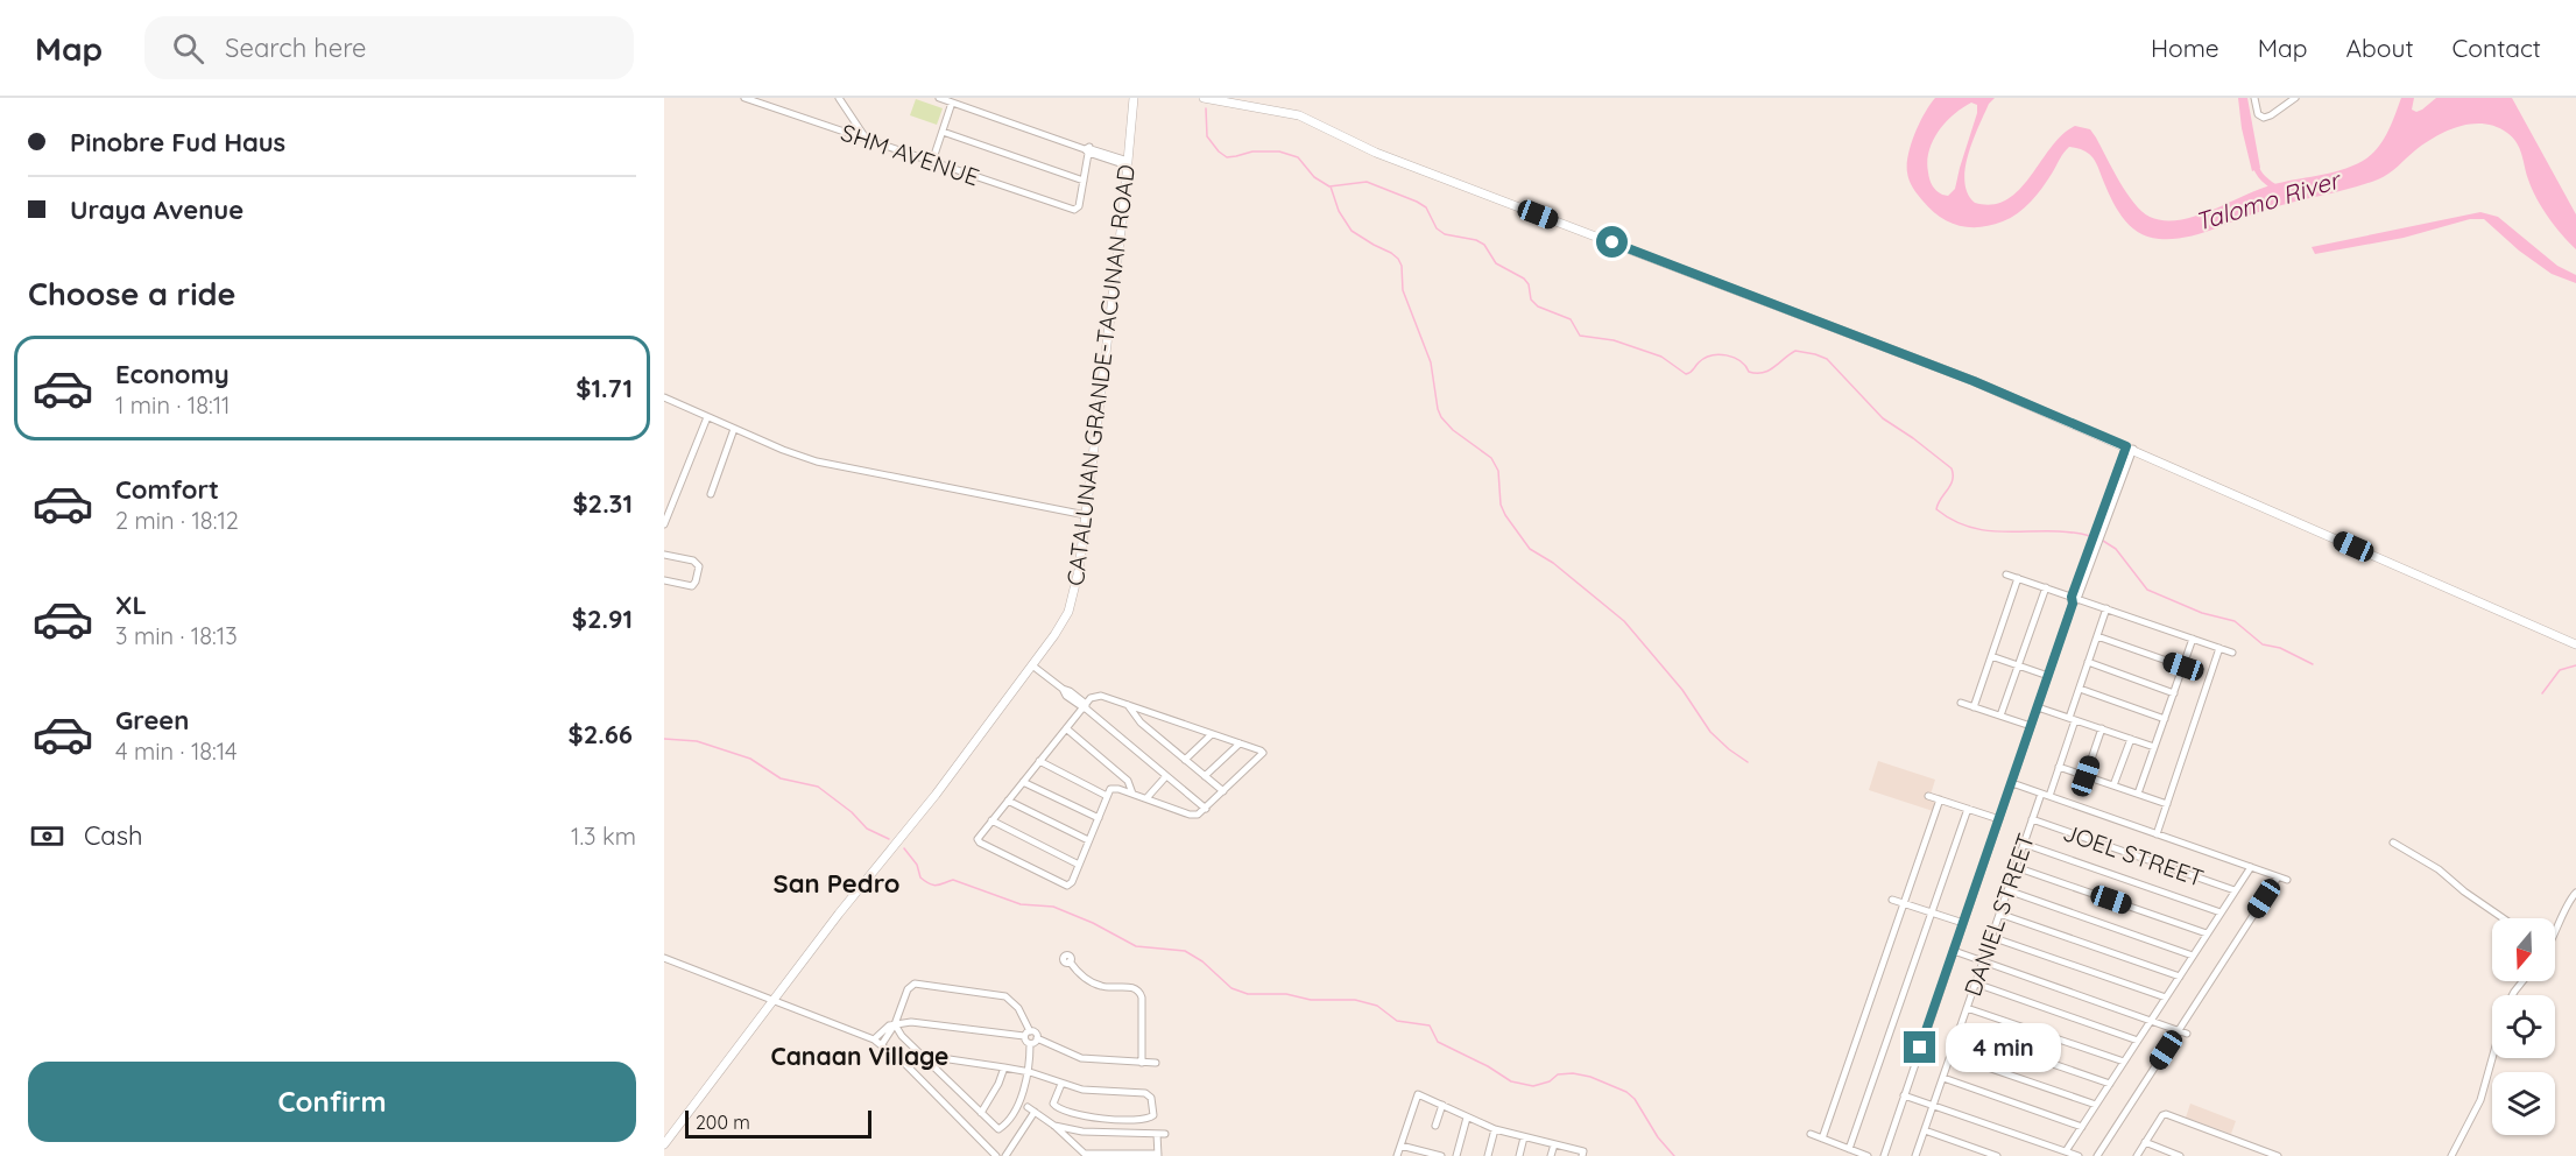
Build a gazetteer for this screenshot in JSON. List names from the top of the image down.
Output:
{
  "streets": {
    "main road": ["CATALUNAN GRANDE-TACUNAN ROAD"],
    "street": ["SHM AVENUE", "JOEL STREET", "DANIEL STREET"]
  },
  "crossings": [
    ["JOEL STREET", "DANIEL STREET"]
  ],
  "districts": ["San Pedro", "Canaan Village"],
  "water": ["Talomo River"],
  "scale_bar": "200 m",
  "north": "bottom",
  "page": {
    "header": "Map",
    "search": "Search here",
    "nav": [
      "Home",
      "Map",
      "About",
      "Contact"
    ],
    "banner": ["Pinobre Fud Haus", "Uraya Avenue"],
    "heading": "Choose a ride",
    "list": [
      {
        "name": "Economy",
        "note": "1 min · 18:11",
        "value": "$1.71"
      },
      {
        "name": "Comfort",
        "note": "2 min · 18:12",
        "value": "$2.31"
      },
      {
        "name": "XL",
        "note": "3 min · 18:13",
        "value": "$2.91"
      },
      {
        "name": "Green",
        "note": "4 min · 18:14",
        "value": "$2.66"
      }
    ],
    "pay": ["Cash", "1.3 km"],
    "bubble": "4 min",
    "buttons": "Confirm",
    "scale": "200 m"
  }
}
